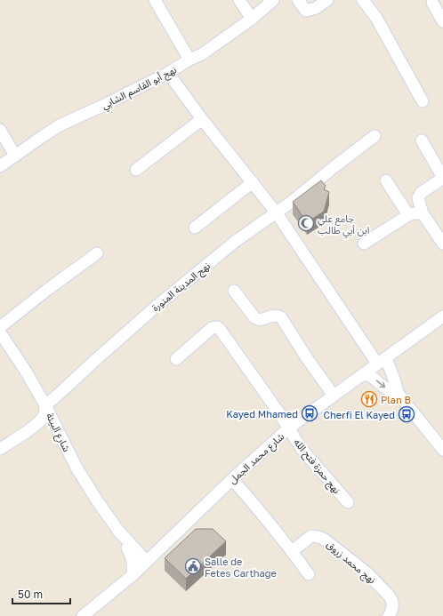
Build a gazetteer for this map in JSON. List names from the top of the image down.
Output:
{
  "streets": {
    "street": [
      "نهج أبو القاسم الشابي",
      "نهج المدينة المنورة",
      "شارع البيئة",
      "شارع محمد الجمل",
      "نهج حمزة فتح الله",
      "نهج محمد زروق"
    ]
  },
  "crossings": [
    ["نهج المدينة المنورة", "شارع البيئة"],
    ["شارع البيئة", "شارع محمد الجمل"],
    ["شارع محمد الجمل", "نهج حمزة فتح الله"]
  ],
  "places": {
    "mosque": ["جامع علي ابن أبي طالب"],
    "restaurant": ["Plan B"],
    "bus stop": ["Kayed Mhamed", "Cherfi El Kayed"],
    "public building": ["Salle de Fetes Carthage"]
  },
  "scale_bar": "50 m"
}
